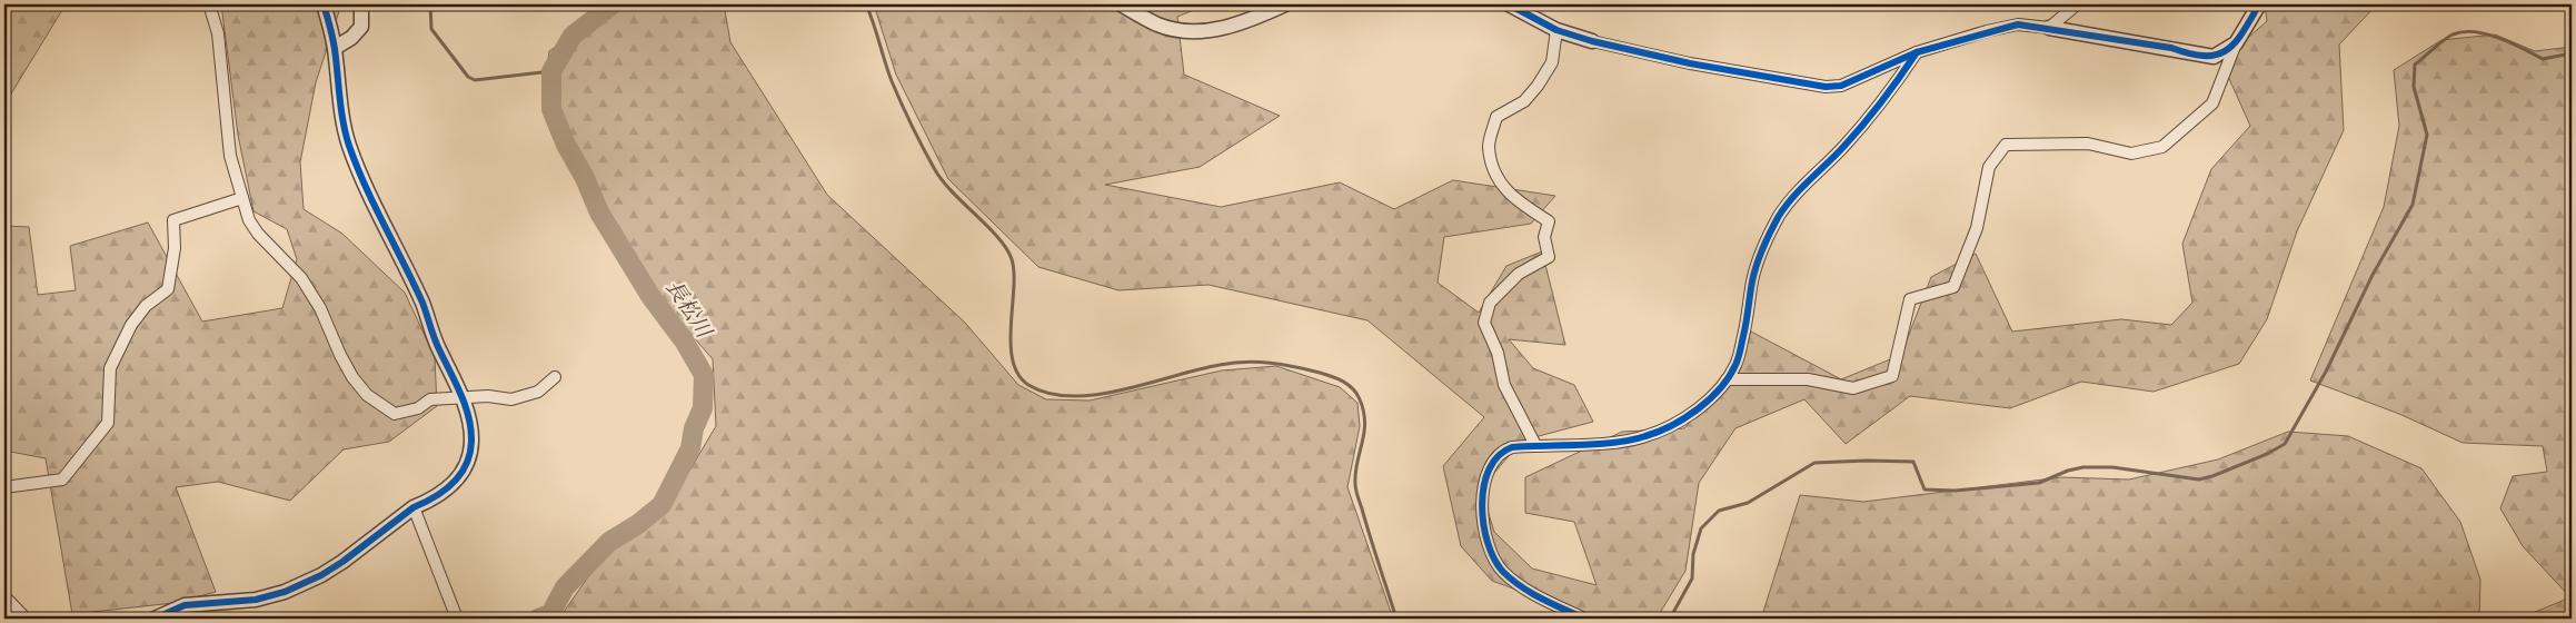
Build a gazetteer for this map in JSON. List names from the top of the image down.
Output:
{
  "water": ["長松川"]
}
